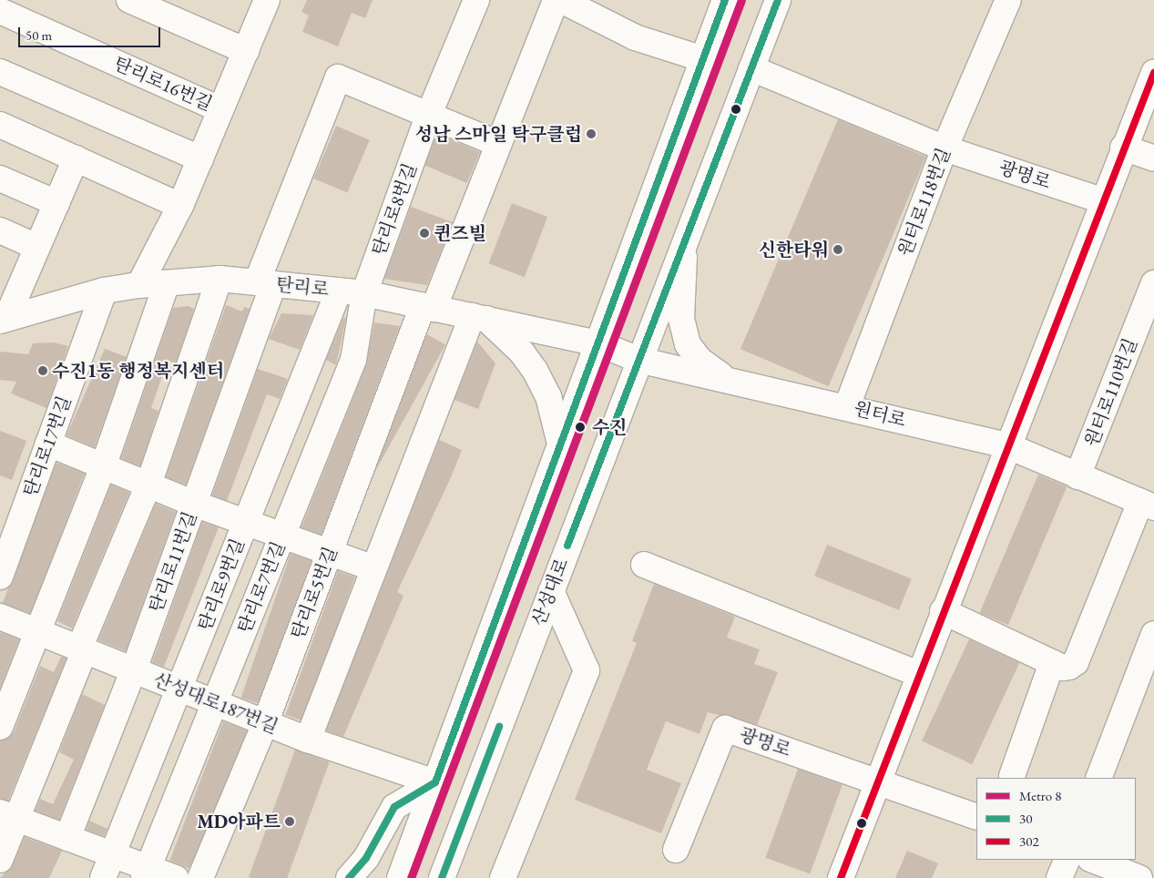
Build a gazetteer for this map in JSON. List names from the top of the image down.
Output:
{
  "streets": {
    "street": [
      "탄리로16번길",
      "광명로",
      "원터로118번길",
      "탄리로8번길",
      "탄리로",
      "원터로110번길",
      "원터로",
      "탄리로17번길",
      "탄리로11번길",
      "탄리로9번길",
      "탄리로7번길",
      "산성대로",
      "탄리로5번길",
      "산성대로187번길"
    ]
  },
  "crossings": [
    ["탄리로16번길", "탄리로"],
    ["광명로", "원터로118번길"],
    ["광명로", "산성대로"],
    ["원터로118번길", "원터로"],
    ["탄리로8번길", "탄리로"],
    ["탄리로8번길", "탄리로11번길"],
    ["탄리로8번길", "탄리로7번길"],
    ["탄리로", "원터로"],
    ["탄리로", "탄리로17번길"],
    ["탄리로", "탄리로11번길"],
    ["탄리로", "탄리로9번길"],
    ["탄리로", "탄리로7번길"],
    ["탄리로", "탄리로5번길"],
    ["원터로110번길", "원터로"],
    ["원터로", "산성대로"],
    ["탄리로11번길", "산성대로187번길"],
    ["탄리로9번길", "산성대로187번길"],
    ["탄리로7번길", "산성대로187번길"],
    ["탄리로5번길", "산성대로187번길"]
  ],
  "places": [
    "성남 스마일 탁구클럽",
    "퀸즈빌",
    "신한타워",
    "수진1동 행정복지센터",
    "수진",
    "MD아파트"
  ],
  "lines": ["metro line 8", "transit line 30", "transit line 302"],
  "legend": ["Metro 8", "30", "302"],
  "scale_bar": "50 m"
}
